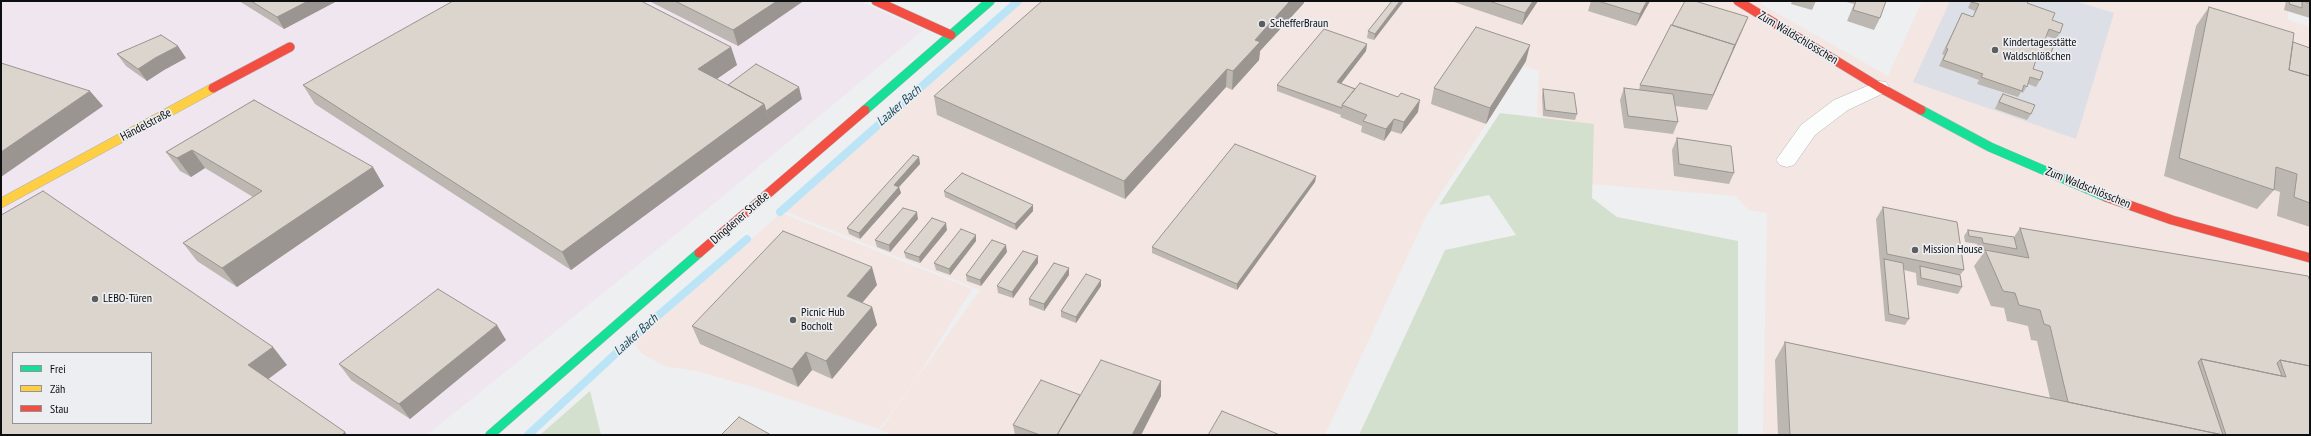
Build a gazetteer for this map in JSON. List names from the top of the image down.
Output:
{
  "streets": {
    "street": ["Zum Waldschlösschen", "Händelstraße", "Dingdener Straße"]
  },
  "water": ["Laaker Bach"],
  "places": [
    "SchefferBraun",
    "Kindertagesstätte Waldschlößchen",
    "Mission House",
    "LEBO-Türen",
    "Picnic Hub Bocholt"
  ],
  "legend": ["Frei", "Zäh", "Stau"]
}
